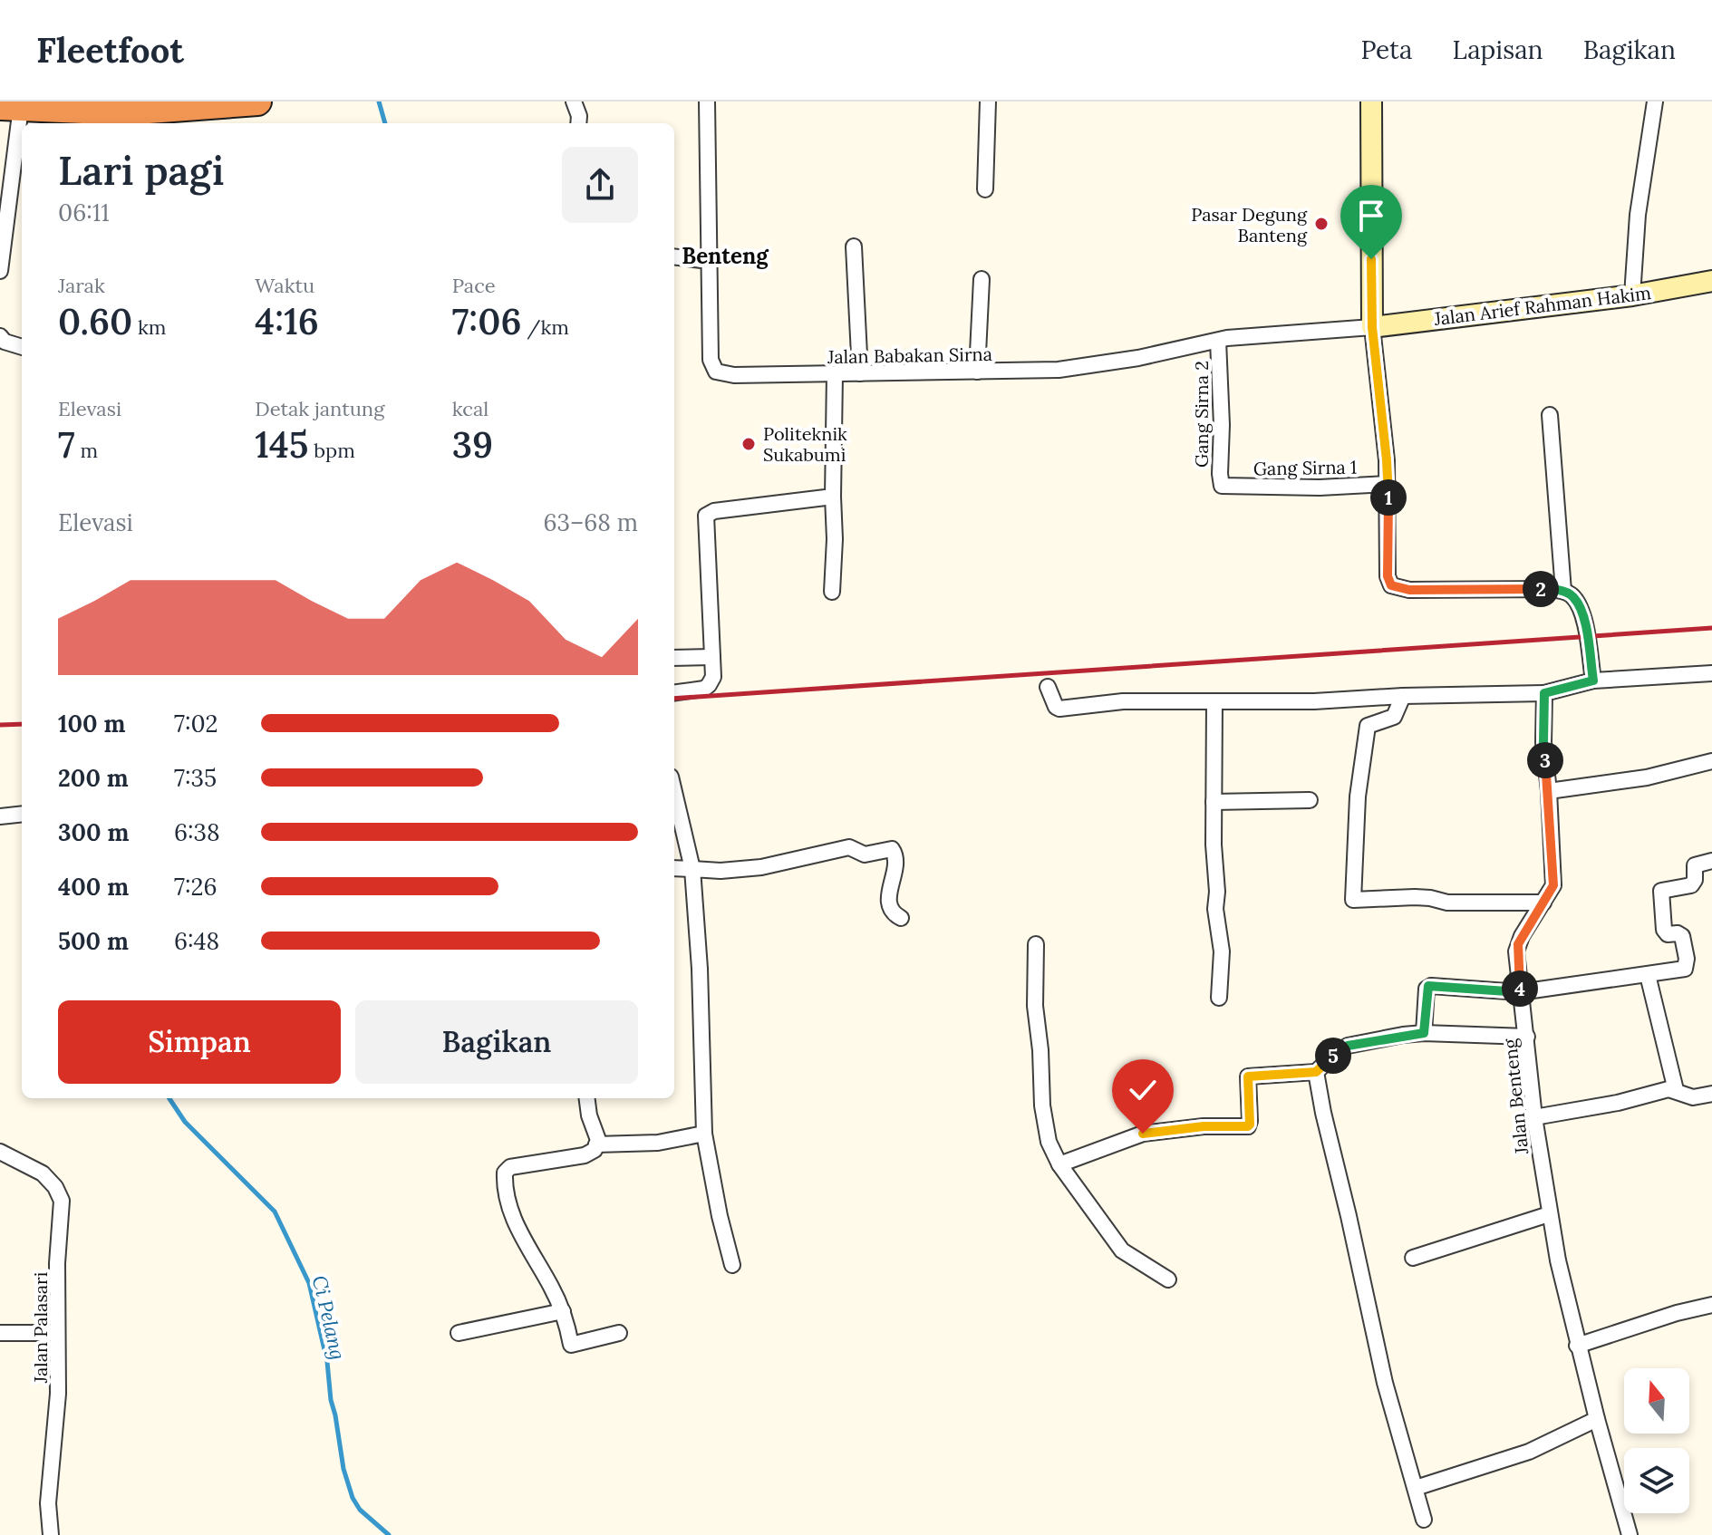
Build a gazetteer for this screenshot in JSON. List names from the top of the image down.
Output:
{
  "streets": {
    "main road": ["Jalan Arief Rahman Hakim"],
    "street": [
      "Jalan Babakan Sirna",
      "Gang Sirna 2",
      "Gang Sirna 1",
      "Jalan Benteng",
      "Jalan Palasari"
    ]
  },
  "crossings": [
    ["Jalan Arief Rahman Hakim", "Jalan Babakan Sirna"],
    ["Jalan Babakan Sirna", "Gang Sirna 2"],
    ["Gang Sirna 2", "Gang Sirna 1"]
  ],
  "districts": ["Benteng"],
  "water": ["Ci Pelang"],
  "places": ["Pasar Degung Banteng", "Politeknik Sukabumi"],
  "north": "top",
  "page": {
    "header": "Fleetfoot",
    "nav": ["Peta", "Lapisan", "Bagikan"],
    "heading": ["Lari pagi", "06:11"],
    "stats": [
      ["Jarak", "0.60 km"],
      ["Waktu", "4:16"],
      ["Pace", "7:06 /km"],
      ["Elevasi", "7 m"],
      ["Detak jantung", "145 bpm"],
      ["kcal", "39"]
    ],
    "pins": [
      "1",
      "2",
      "3",
      "4",
      "5"
    ],
    "chart": ["Elevasi", "63–68 m"],
    "list": [
      {
        "name": "100 m",
        "note": "7:02"
      },
      {
        "name": "200 m",
        "note": "7:35"
      },
      {
        "name": "300 m",
        "note": "6:38"
      },
      {
        "name": "400 m",
        "note": "7:26"
      },
      {
        "name": "500 m",
        "note": "6:48"
      }
    ],
    "buttons": ["Simpan", "Bagikan"]
  }
}
